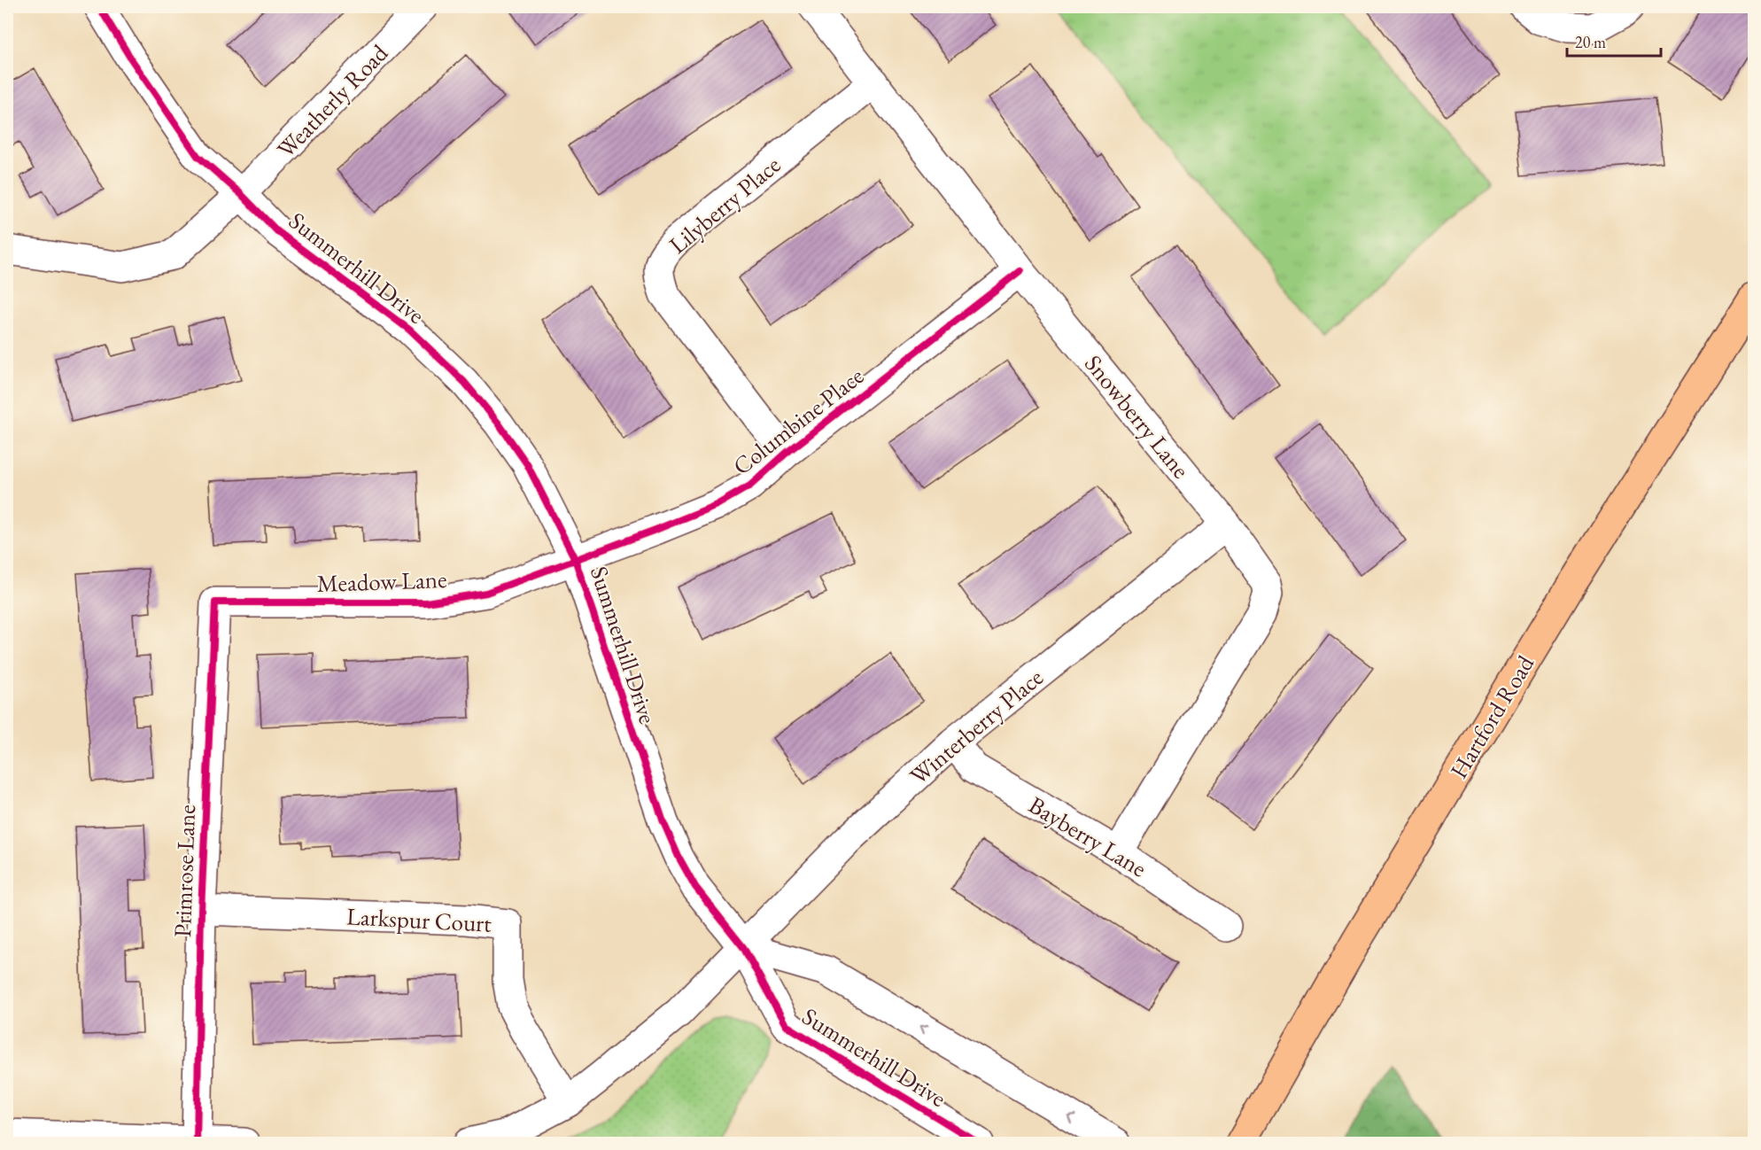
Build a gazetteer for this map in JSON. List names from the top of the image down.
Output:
{
  "streets": {
    "main road": ["Hartford Road"],
    "street": [
      "Weatherly Road",
      "Lilyberry Place",
      "Summerhill Drive",
      "Snowberry Lane",
      "Columbine Place",
      "Meadow Lane",
      "Winterberry Place",
      "Bayberry Lane",
      "Primrose Lane",
      "Larkspur Court"
    ]
  },
  "crossings": [
    ["Weatherly Road", "Summerhill Drive"],
    ["Lilyberry Place", "Snowberry Lane"],
    ["Lilyberry Place", "Columbine Place"],
    ["Summerhill Drive", "Columbine Place"],
    ["Summerhill Drive", "Meadow Lane"],
    ["Summerhill Drive", "Winterberry Place"],
    ["Snowberry Lane", "Columbine Place"],
    ["Snowberry Lane", "Winterberry Place"],
    ["Snowberry Lane", "Bayberry Lane"],
    ["Columbine Place", "Meadow Lane"],
    ["Meadow Lane", "Primrose Lane"],
    ["Winterberry Place", "Bayberry Lane"],
    ["Primrose Lane", "Larkspur Court"]
  ],
  "scale_bar": "20 m"
}
